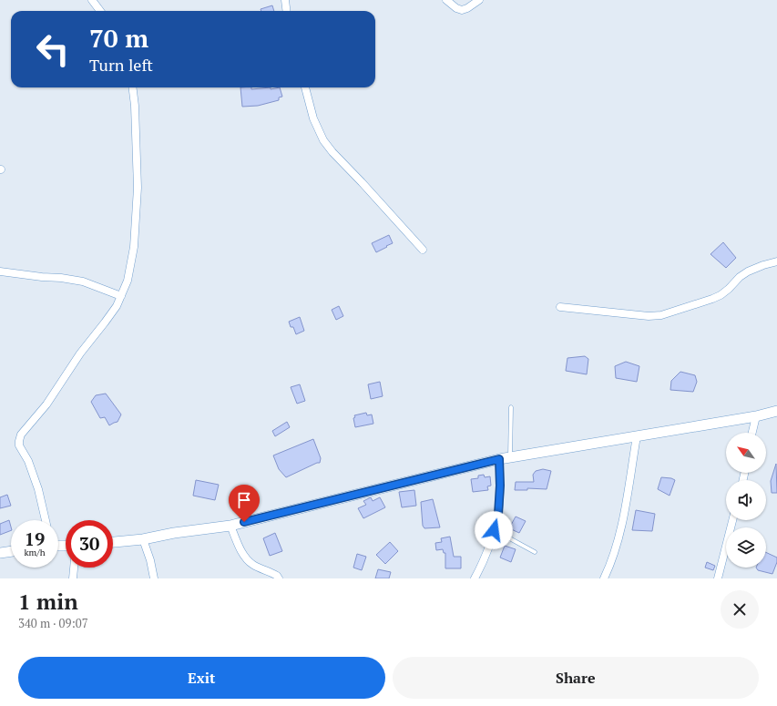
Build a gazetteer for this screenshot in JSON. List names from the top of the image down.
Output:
{
  "north": "top left",
  "page": {
    "turn": ["70 m", "Turn left"],
    "speed": "19 km/h",
    "limit": "30",
    "heading": ["1 min", "340 m · 09:07"],
    "buttons": ["Exit", "Share"]
  }
}
